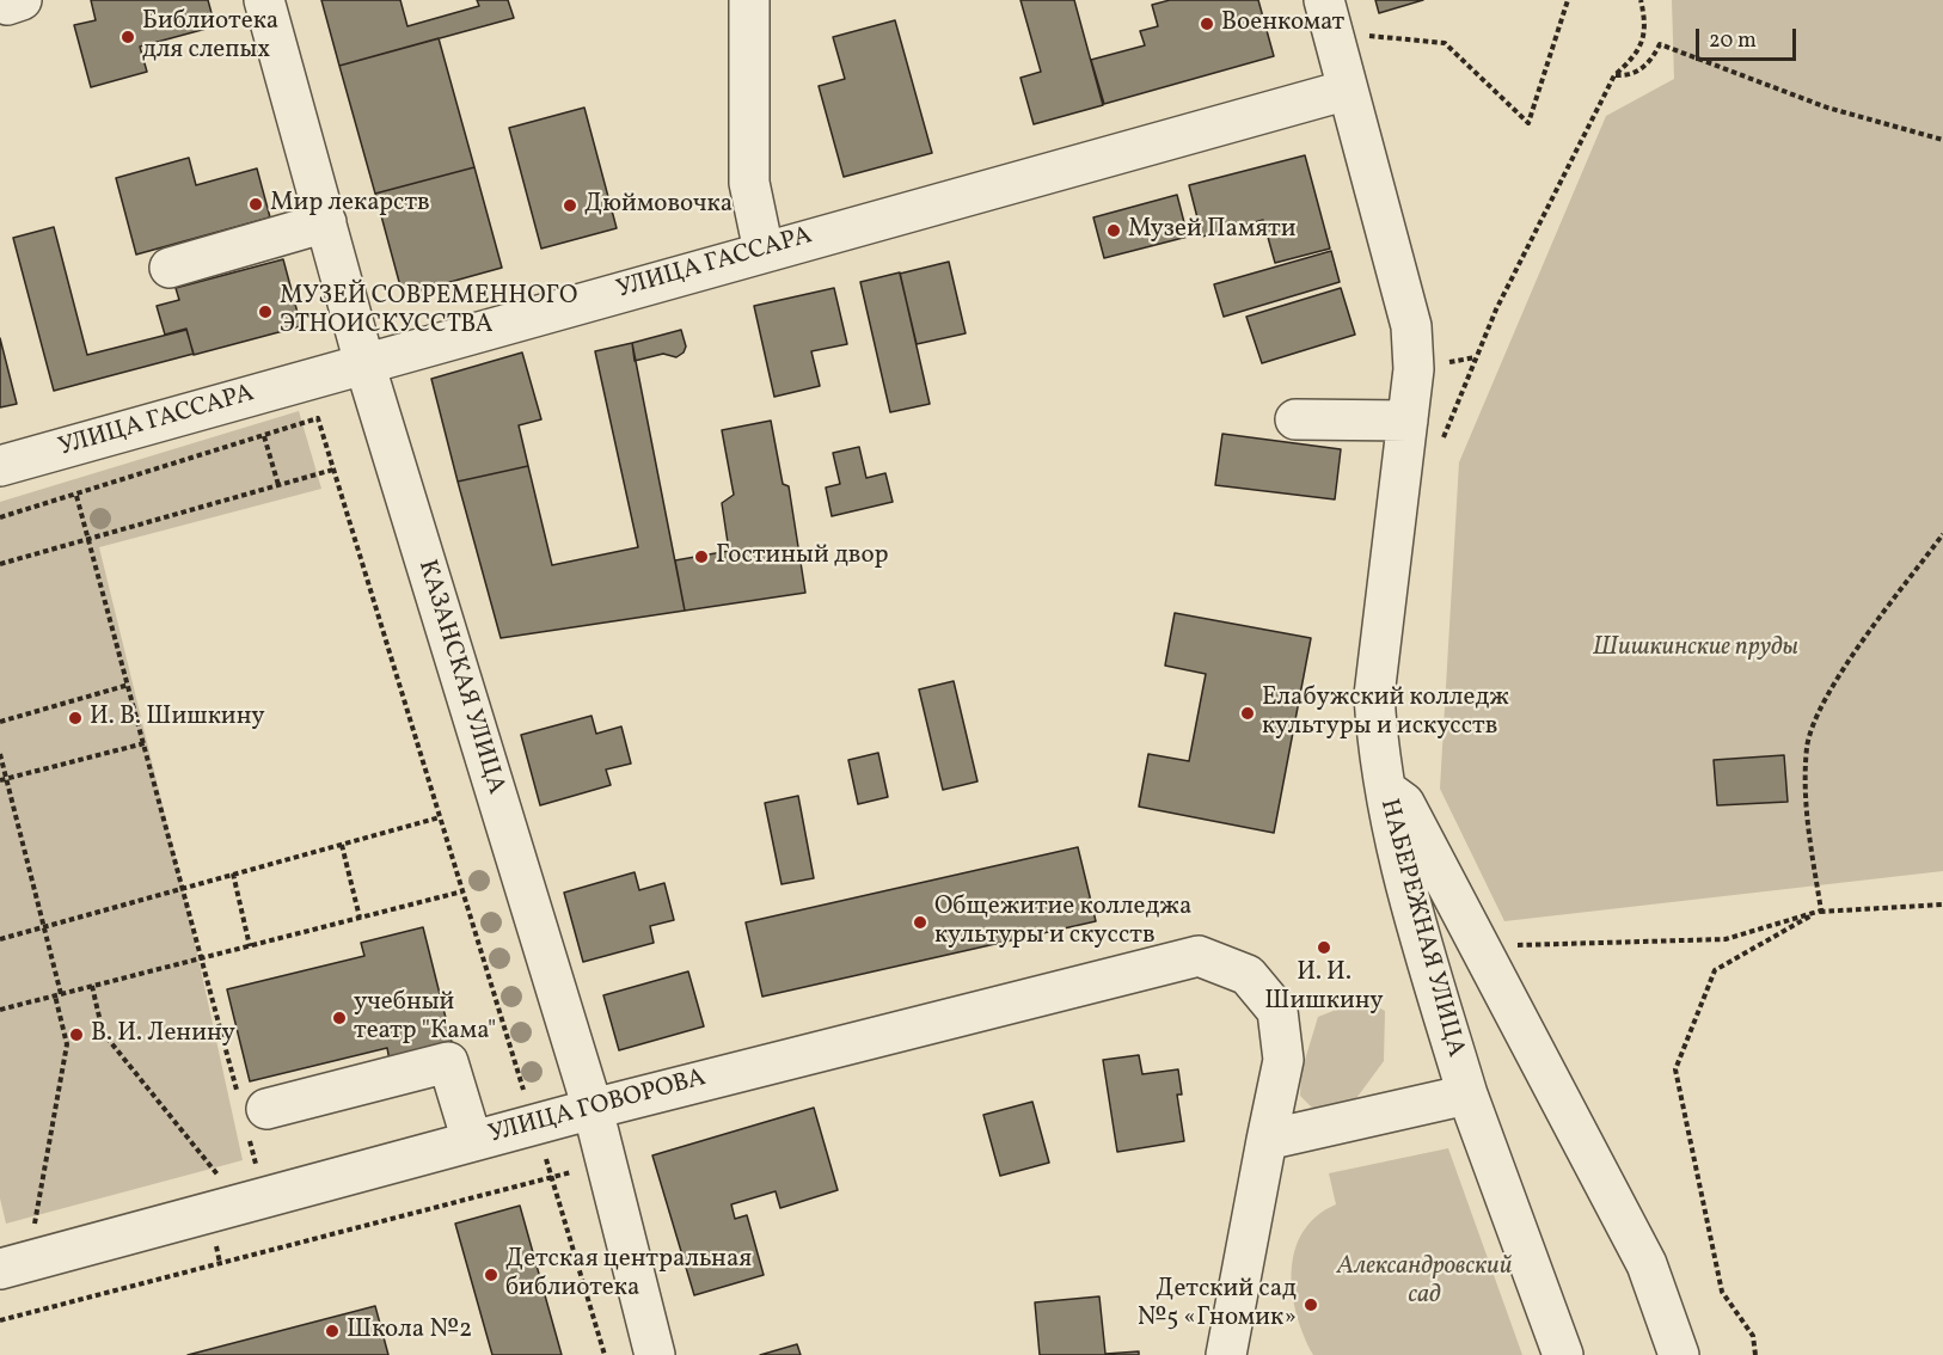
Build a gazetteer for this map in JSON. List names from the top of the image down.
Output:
{
  "streets": {
    "street": [
      "УЛИЦА ГАССАРА",
      "КАЗАНСКАЯ УЛИЦА",
      "НАБЕРЕЖНАЯ УЛИЦА",
      "УЛИЦА ГОВОРОВА"
    ]
  },
  "crossings": [
    ["УЛИЦА ГАССАРА", "КАЗАНСКАЯ УЛИЦА"],
    ["УЛИЦА ГАССАРА", "НАБЕРЕЖНАЯ УЛИЦА"],
    ["КАЗАНСКАЯ УЛИЦА", "УЛИЦА ГОВОРОВА"]
  ],
  "parks": ["Шишкинские пруды", "Александровский сад"],
  "places": [
    "Военкомат",
    "Библиотека для слепых",
    "Мир лекарств",
    "Дюймовочка",
    "Музей Памяти",
    "МУЗЕЙ СОВРЕМЕННОГО ЭТНОИСКУССТВА",
    "Гостиный двор",
    "Елабужский колледж культуры и искусств",
    "И. В. Шишкину",
    "Общежитие колледжа культуры и скусств",
    "И. И. Шишкину",
    "учебный театр \"Кама\"",
    "В. И. Ленину",
    "Детская центральная библиотека",
    "Детский сад №5 «Гномик»",
    "Школа №2"
  ],
  "scale_bar": "20 m"
}
